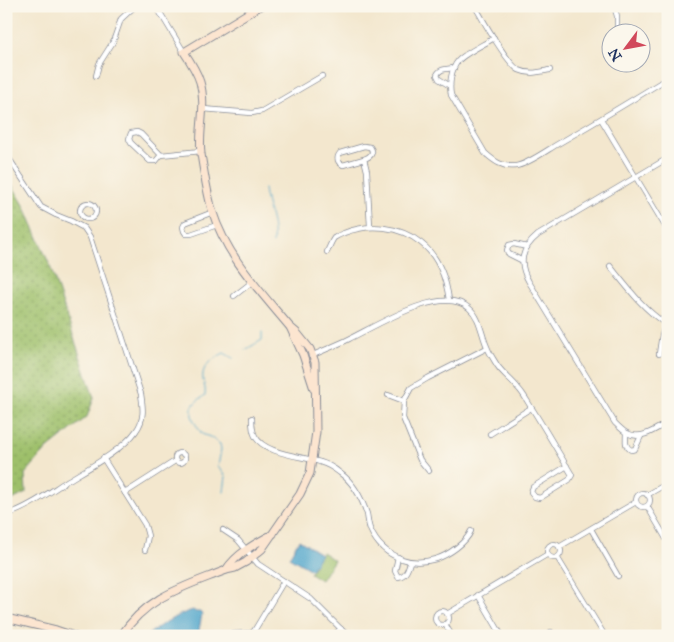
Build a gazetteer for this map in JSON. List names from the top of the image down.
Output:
{
  "north": "bottom left"
}
